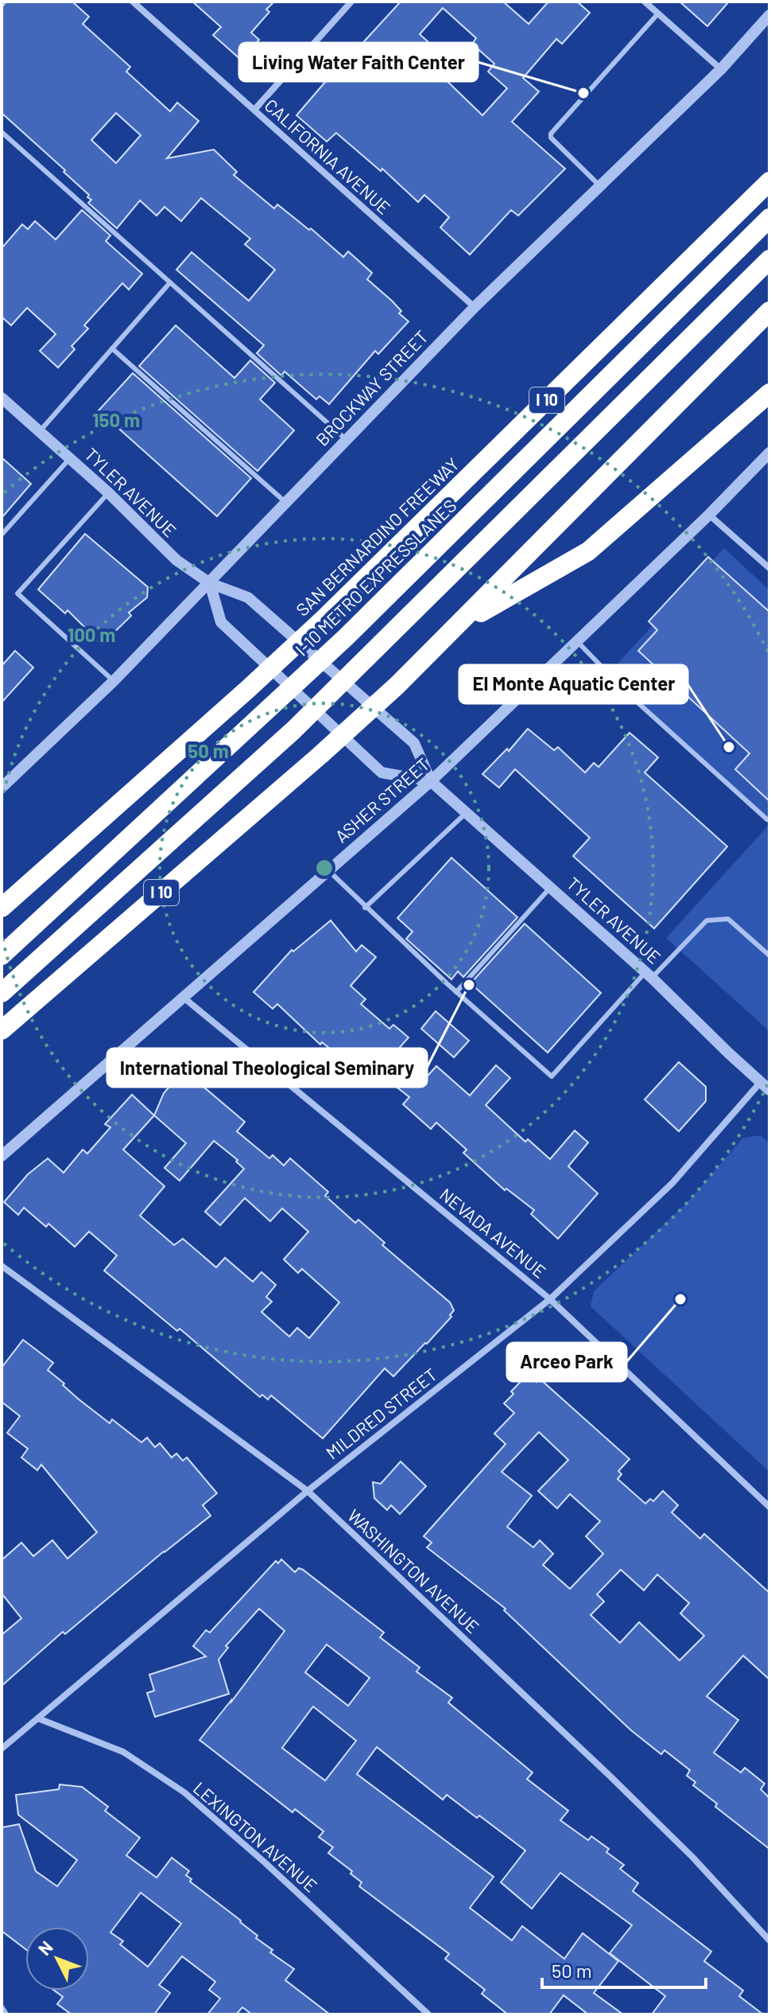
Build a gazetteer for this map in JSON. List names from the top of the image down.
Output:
{
  "streets": {
    "highway": ["I 10", "SAN BERNARDINO FREEWAY", "I-10 METRO EXPRESSLANES"],
    "street": [
      "CALIFORNIA AVENUE",
      "BROCKWAY STREET",
      "TYLER AVENUE",
      "ASHER STREET",
      "NEVADA AVENUE",
      "MILDRED STREET",
      "WASHINGTON AVENUE",
      "LEXINGTON AVENUE"
    ]
  },
  "crossings": [
    ["CALIFORNIA AVENUE", "BROCKWAY STREET"],
    ["BROCKWAY STREET", "TYLER AVENUE"],
    ["TYLER AVENUE", "ASHER STREET"],
    ["TYLER AVENUE", "MILDRED STREET"],
    ["ASHER STREET", "NEVADA AVENUE"],
    ["NEVADA AVENUE", "MILDRED STREET"],
    ["MILDRED STREET", "WASHINGTON AVENUE"],
    ["MILDRED STREET", "LEXINGTON AVENUE"]
  ],
  "places": [
    "Living Water Faith Center",
    "El Monte Aquatic Center",
    "International Theological Seminary",
    "Arceo Park"
  ],
  "scale_bar": "50 m",
  "north": "top left",
  "rings": ["150 m", "100 m", "50 m"]
}
